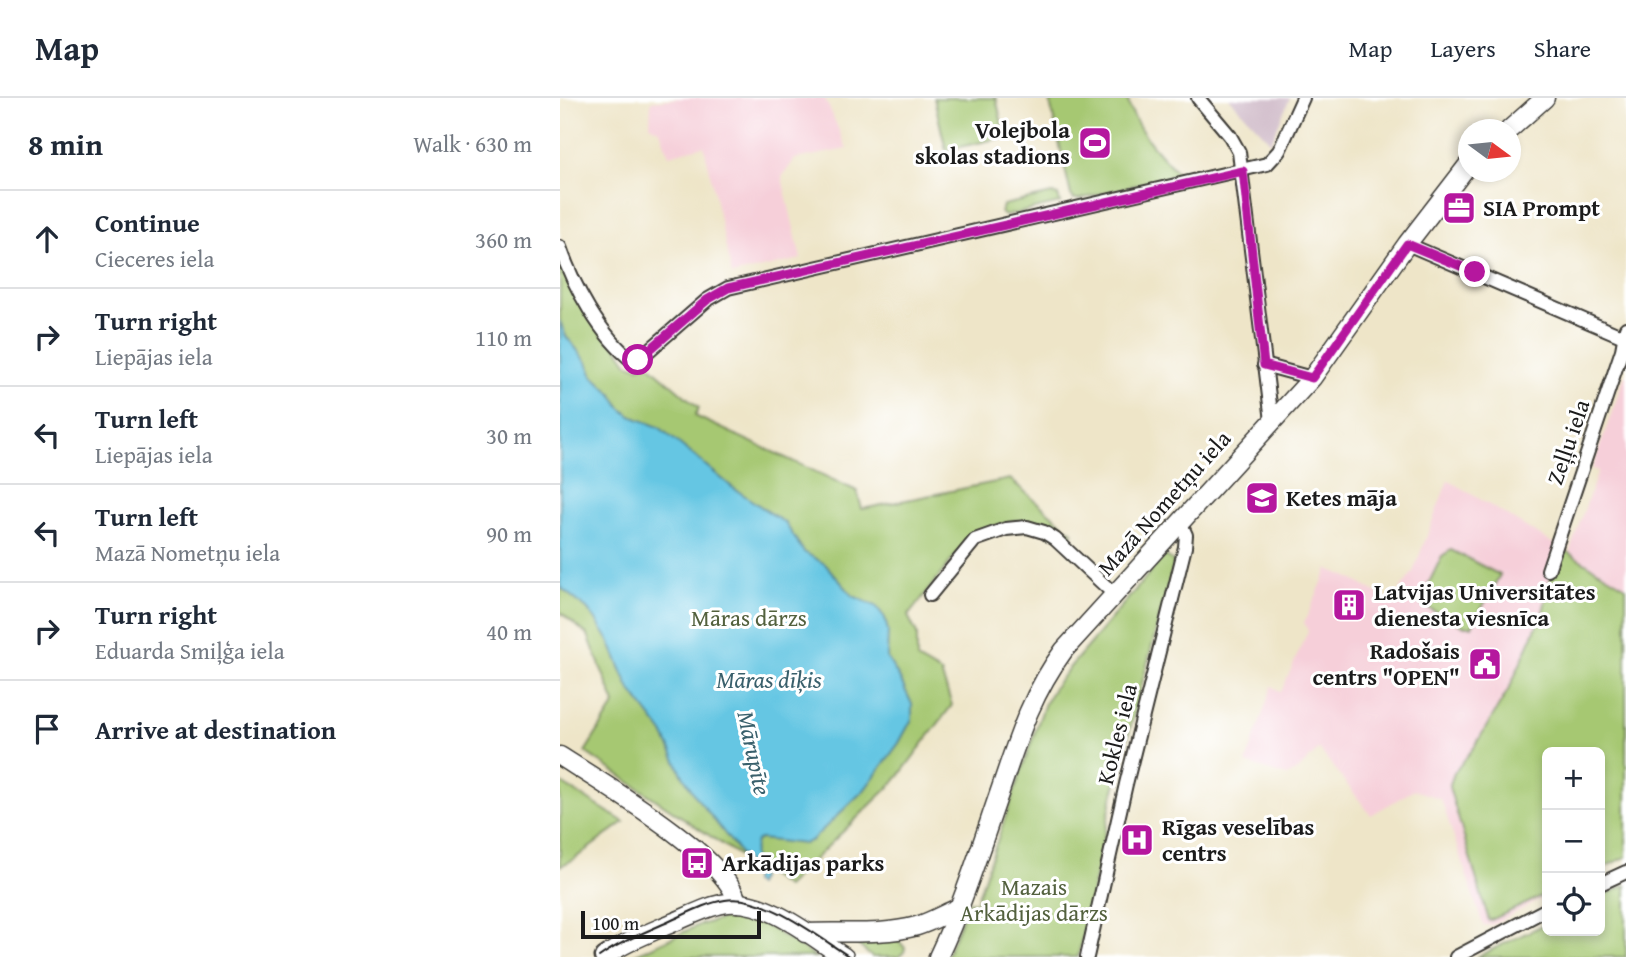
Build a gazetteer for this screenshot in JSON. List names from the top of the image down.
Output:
{
  "streets": {
    "street": ["Zeļļu iela", "Mazā Nometņu iela", "Kokles iela"]
  },
  "crossings": [
    ["Mazā Nometņu iela", "Kokles iela"]
  ],
  "water": ["Māras dīķis", "Mārupīte"],
  "parks": ["Māras dārzs", "Mazais Arkādijas dārzs"],
  "places": {
    "sports": ["Volejbola skolas stadions"],
    "office": ["SIA Prompt"],
    "school or university": ["Ketes māja"],
    "building": ["Latvijas Universitātes dienesta viesnīca"],
    "public building": ["Radošais centrs \"OPEN\""],
    "hospital": ["Rīgas veselības centrs"],
    "bus stop": ["Arkādijas parks"]
  },
  "scale_bar": "100 m",
  "north": "right",
  "page": {
    "header": "Map",
    "nav": ["Map", "Layers", "Share"],
    "heading": ["8 min", "Walk · 630 m"],
    "list": [
      ["Continue", "Cieceres iela", "360 m"],
      ["Turn right", "Liepājas iela", "110 m"],
      ["Turn left", "Liepājas iela", "30 m"],
      ["Turn left", "Mazā Nometņu iela", "90 m"],
      ["Turn right", "Eduarda Smiļģa iela", "40 m"],
      "Arrive at destination"
    ],
    "map_buttons": ["+", "−"],
    "scale": "100 m"
  }
}
